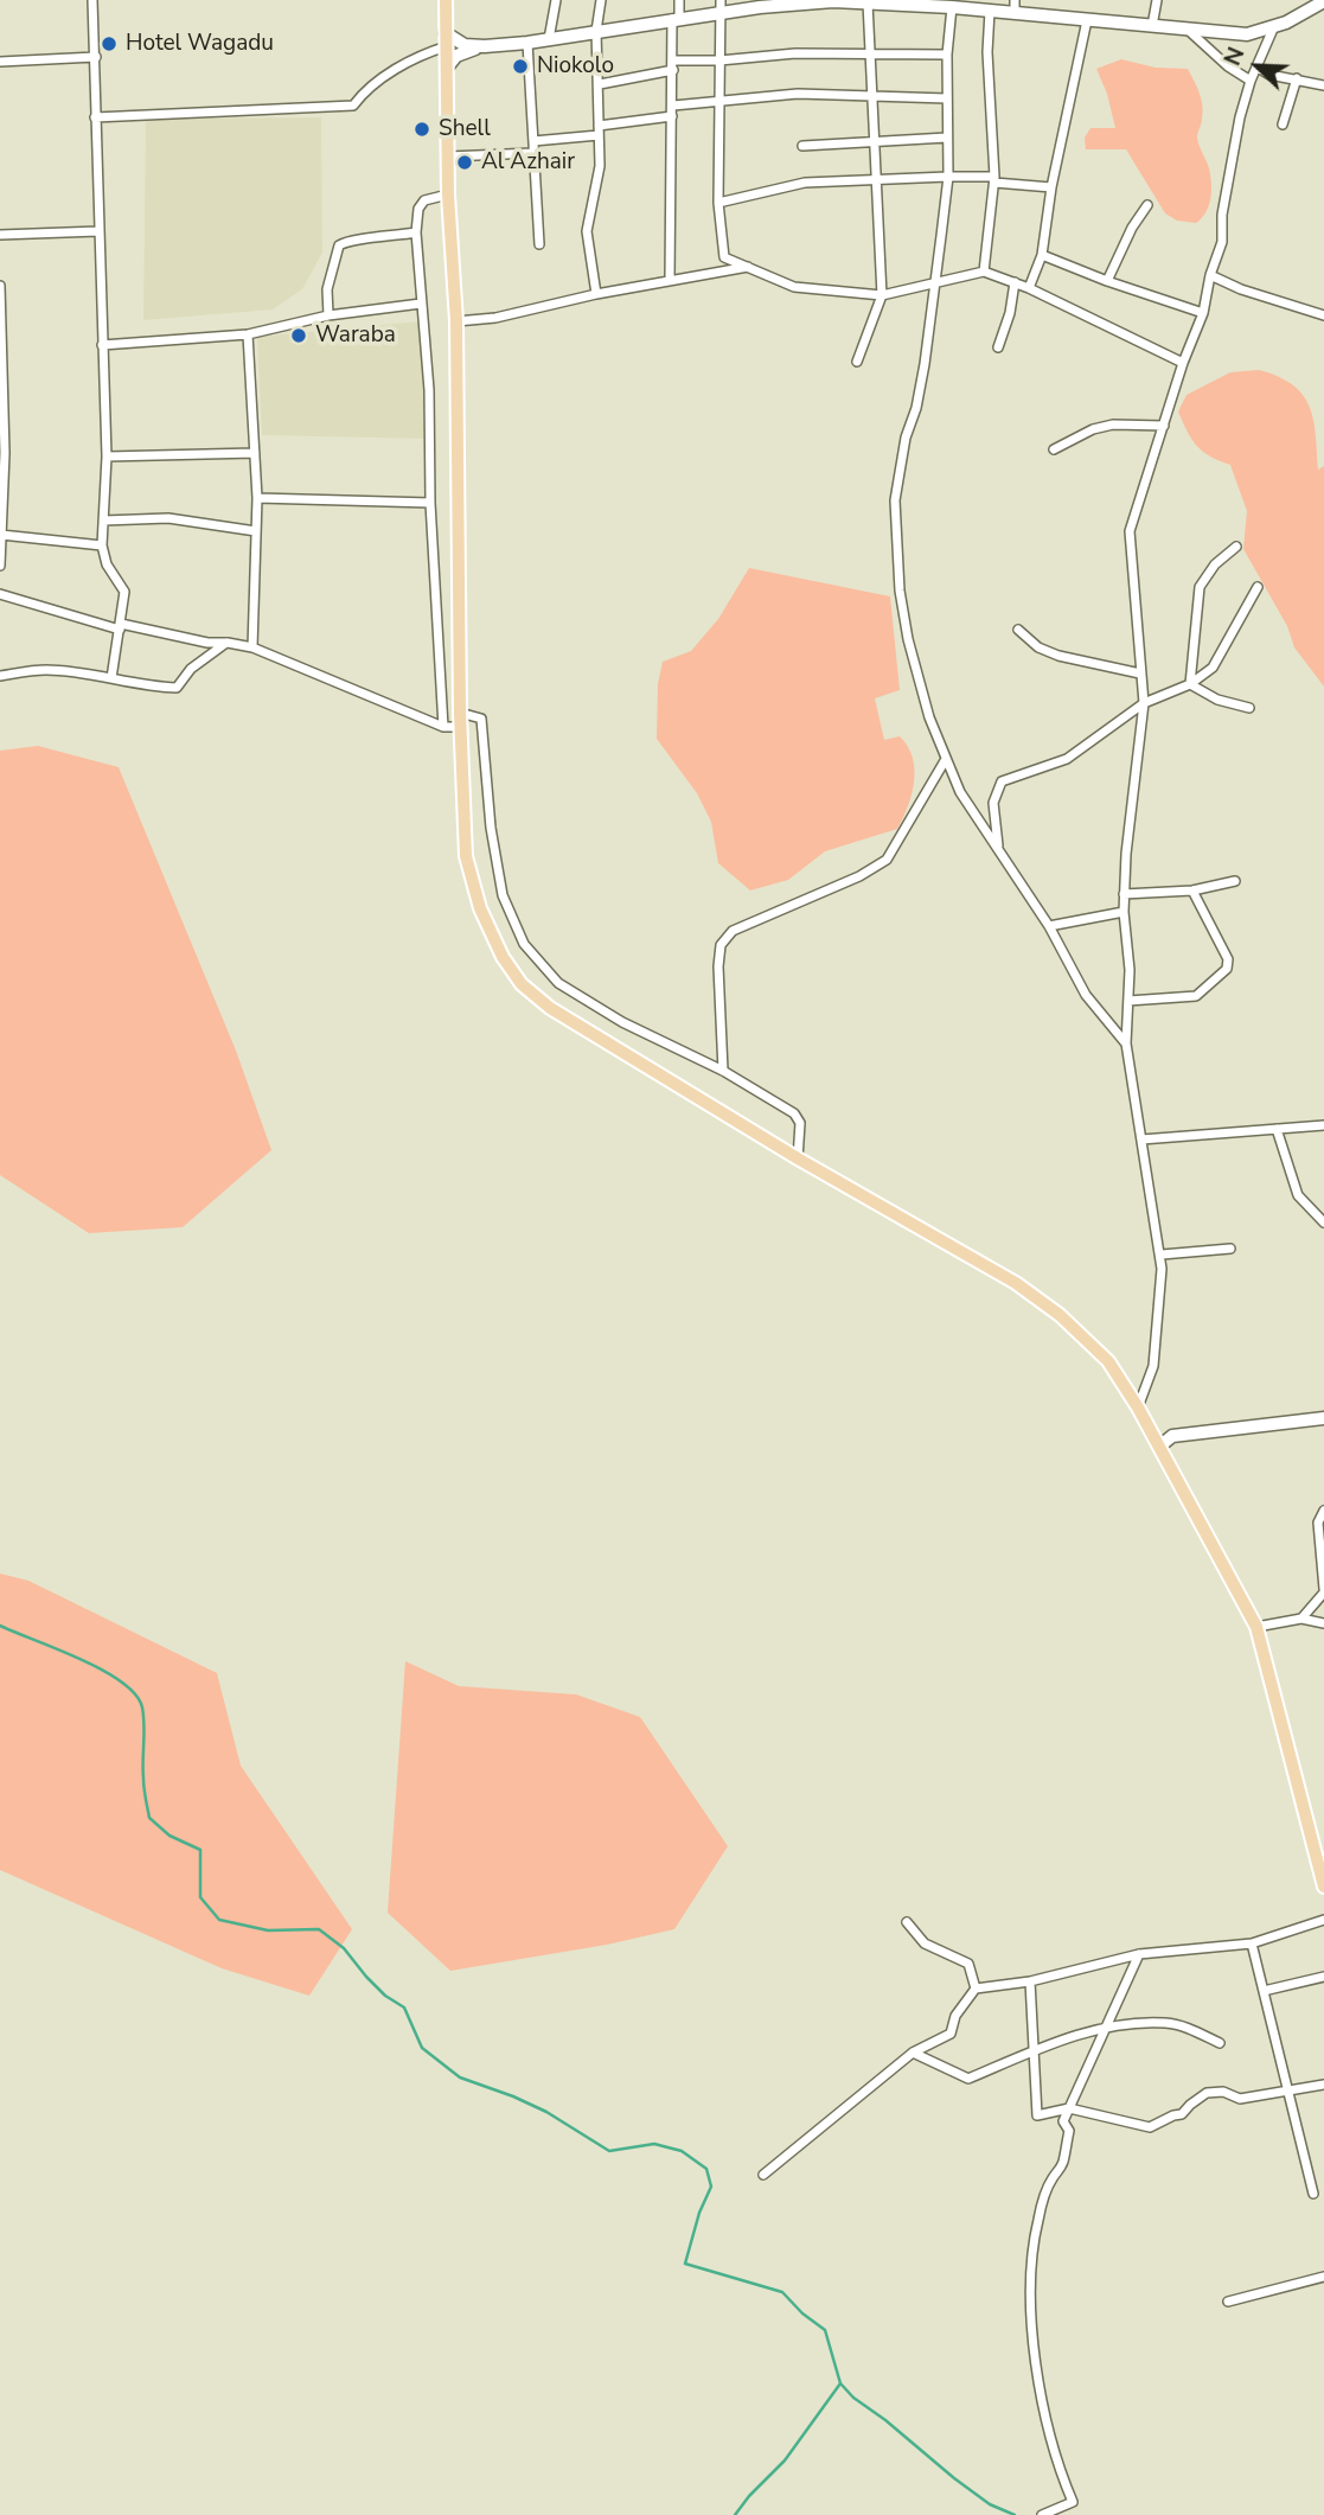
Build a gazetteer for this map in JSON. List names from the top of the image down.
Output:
{
  "places": [
    "Hotel Wagadu",
    "Niokolo",
    "Shell",
    "Al Azhair",
    "Waraba"
  ],
  "north": "top left"
}
